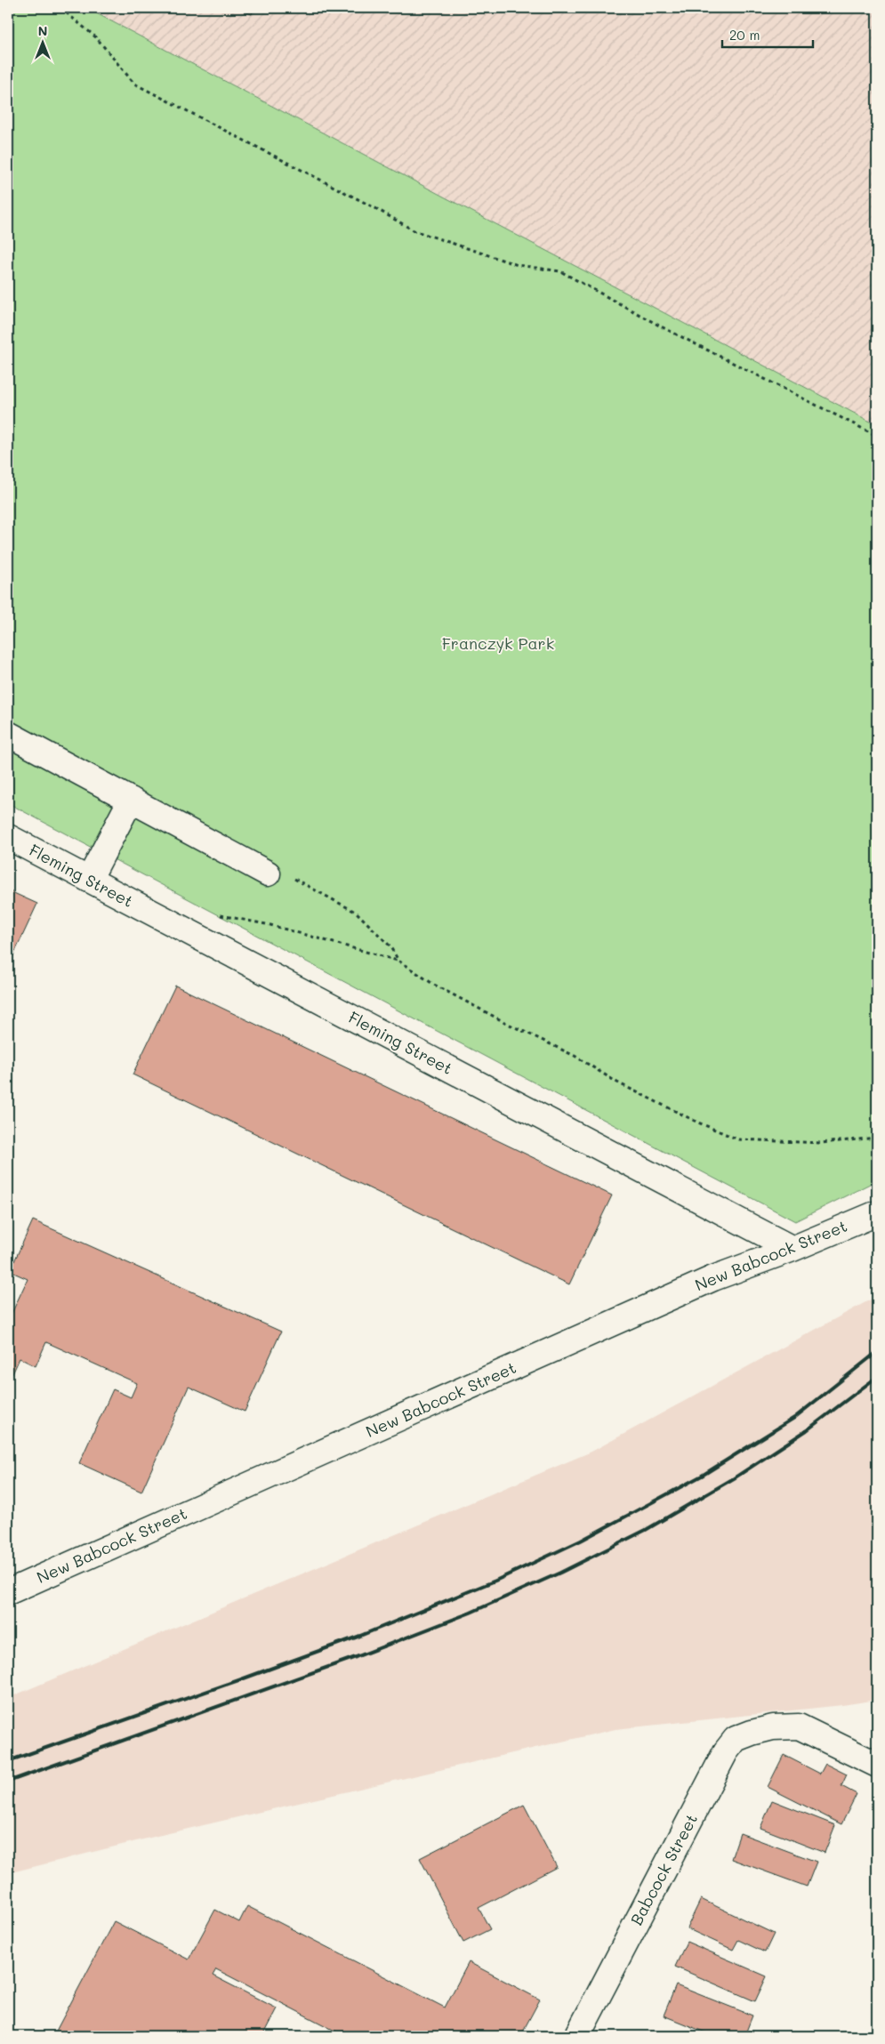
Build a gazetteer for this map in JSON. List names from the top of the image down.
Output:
{
  "streets": {
    "street": ["Fleming Street", "New Babcock Street", "Babcock Street"]
  },
  "crossings": [
    ["Fleming Street", "New Babcock Street"]
  ],
  "parks": ["Franczyk Park"],
  "scale_bar": "20 m",
  "north": "top"
}
